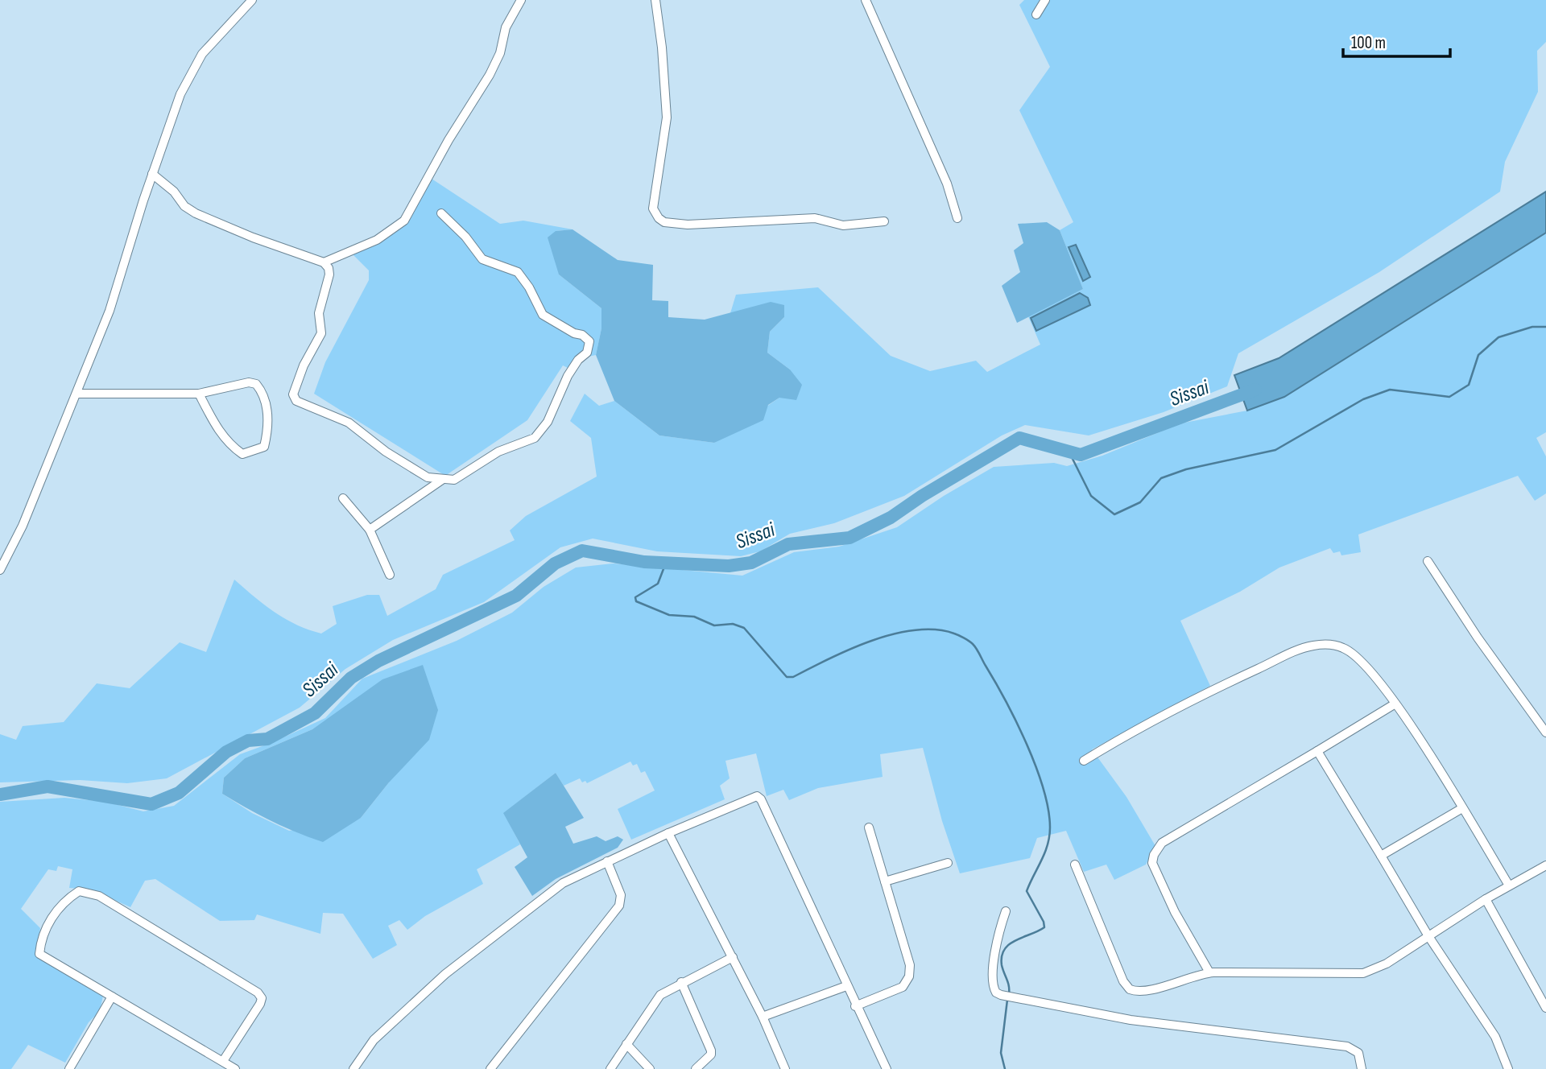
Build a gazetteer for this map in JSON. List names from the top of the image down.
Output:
{
  "water": ["Sissai"],
  "scale_bar": "100 m"
}
